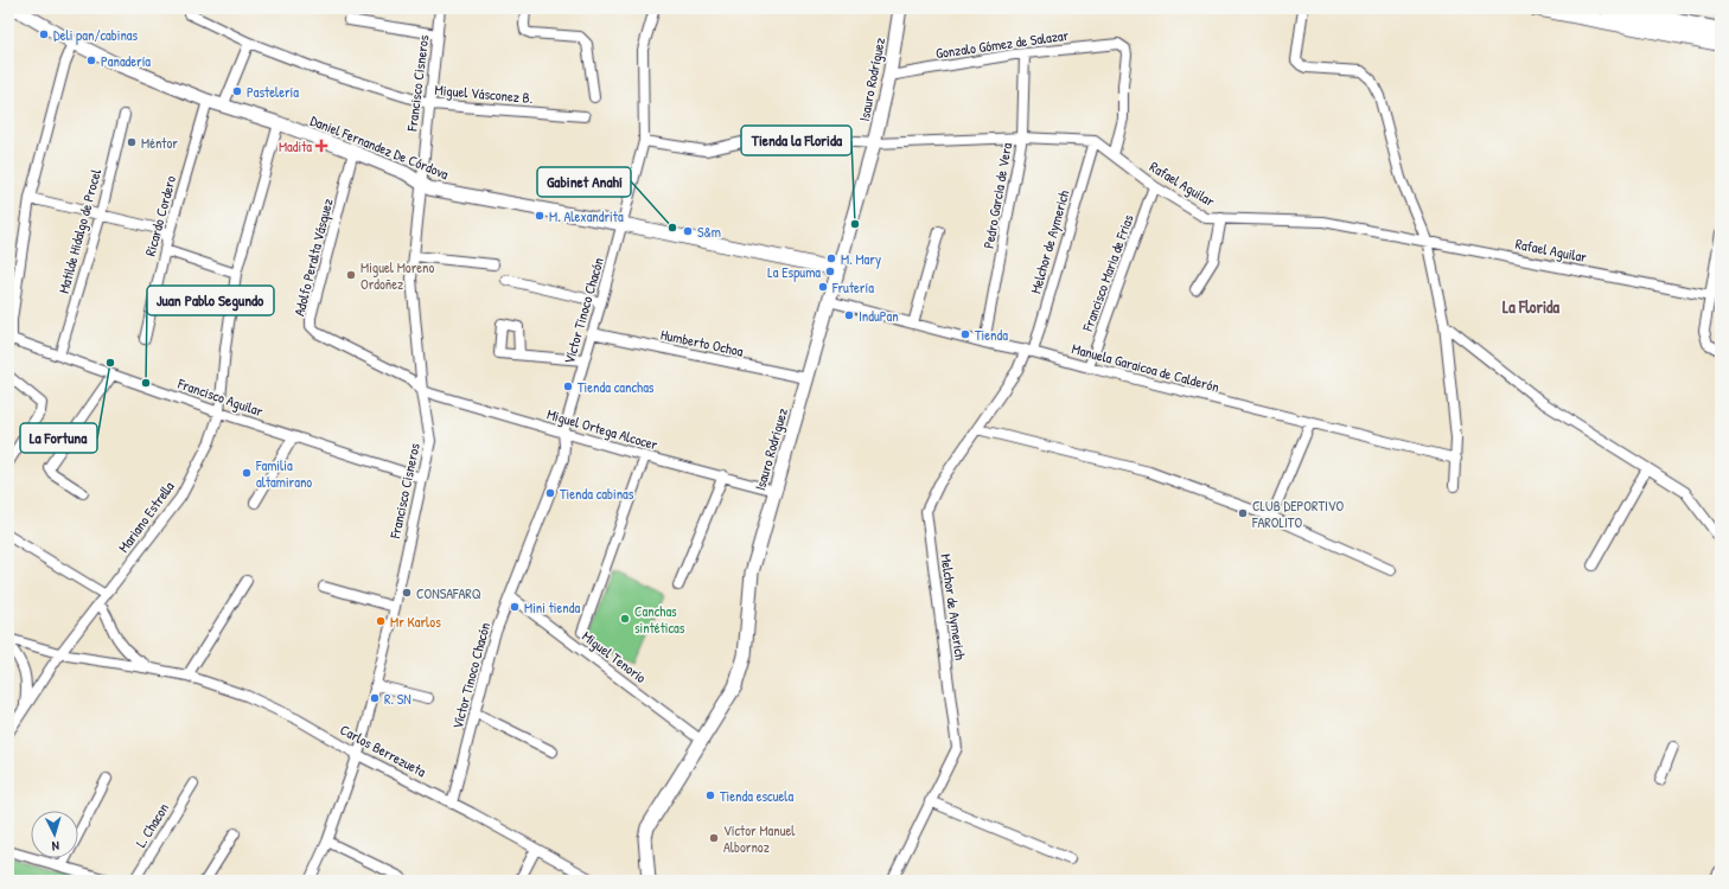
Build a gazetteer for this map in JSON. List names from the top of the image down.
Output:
{
  "streets": {
    "street": [
      "Gonzalo Gómez de Salazar",
      "Isauro Rodríguez",
      "Francisco Cisneros",
      "Miguel Vásconez B.",
      "Daniel Fernandez De Córdova",
      "Rafael Aguilar",
      "Pedro Garcia de Vera",
      "Ricardo Cordero",
      "Matilde Hidalgo de Procel",
      "Melchor de Aymerich",
      "Adolfo Peralta Vásquez",
      "Francisco Maria de Frias",
      "Víctor Tinoco Chacón",
      "Humberto Ochoa",
      "Manuela Garaicoa de Calderón",
      "Francisco Aguilar",
      "Miguel Ortega Alcocer",
      "Mariano Estrella",
      "Miguel Tenorio",
      "Carlos Berrezueta",
      "L. Chacon"
    ]
  },
  "crossings": [
    ["Gonzalo Gómez de Salazar", "Isauro Rodríguez"],
    ["Gonzalo Gómez de Salazar", "Rafael Aguilar"],
    ["Gonzalo Gómez de Salazar", "Pedro Garcia de Vera"],
    ["Isauro Rodríguez", "Daniel Fernandez De Córdova"],
    ["Isauro Rodríguez", "Humberto Ochoa"],
    ["Isauro Rodríguez", "Manuela Garaicoa de Calderón"],
    ["Isauro Rodríguez", "Miguel Ortega Alcocer"],
    ["Isauro Rodríguez", "Miguel Tenorio"],
    ["Francisco Cisneros", "Miguel Vásconez B."],
    ["Francisco Cisneros", "Daniel Fernandez De Córdova"],
    ["Francisco Cisneros", "Adolfo Peralta Vásquez"],
    ["Francisco Cisneros", "Francisco Aguilar"],
    ["Francisco Cisneros", "Miguel Ortega Alcocer"],
    ["Francisco Cisneros", "Carlos Berrezueta"],
    ["Daniel Fernandez De Córdova", "Ricardo Cordero"],
    ["Daniel Fernandez De Córdova", "Adolfo Peralta Vásquez"],
    ["Daniel Fernandez De Córdova", "Víctor Tinoco Chacón"],
    ["Daniel Fernandez De Córdova", "Mariano Estrella"],
    ["Rafael Aguilar", "Melchor de Aymerich"],
    ["Rafael Aguilar", "Francisco Maria de Frias"],
    ["Pedro Garcia de Vera", "Manuela Garaicoa de Calderón"],
    ["Matilde Hidalgo de Procel", "Francisco Aguilar"],
    ["Melchor de Aymerich", "Manuela Garaicoa de Calderón"],
    ["Adolfo Peralta Vásquez", "Miguel Ortega Alcocer"],
    ["Francisco Maria de Frias", "Manuela Garaicoa de Calderón"],
    ["Víctor Tinoco Chacón", "Humberto Ochoa"],
    ["Víctor Tinoco Chacón", "Miguel Ortega Alcocer"],
    ["Víctor Tinoco Chacón", "Miguel Tenorio"],
    ["Víctor Tinoco Chacón", "Carlos Berrezueta"],
    ["Francisco Aguilar", "Mariano Estrella"],
    ["Mariano Estrella", "Carlos Berrezueta"]
  ],
  "districts": ["La Florida"],
  "places": {
    "other": [
      "Deli pan/cabinas",
      "Panadería",
      "Pastelería",
      "Méntor",
      "M. Alexandrita",
      "Tienda la Florida",
      "Gabinet Anahí",
      "S&m",
      "M. Mary",
      "La Espuma",
      "Miguel Moreno Ordoñez",
      "Frutería",
      "InduPan",
      "Tienda",
      "La Fortuna",
      "Juan Pablo Segundo",
      "Tienda canchas",
      "Familia altamirano",
      "Tienda cabinas",
      "CLUB DEPORTIVO FAROLITO",
      "CONSAFARQ",
      "Mini tienda",
      "Canchas sintéticas",
      "Mr Karlos",
      "R. SN",
      "Tienda escuela",
      "Víctor Manuel Albornoz"
    ],
    "health": ["Madita"]
  },
  "north": "bottom"
}
